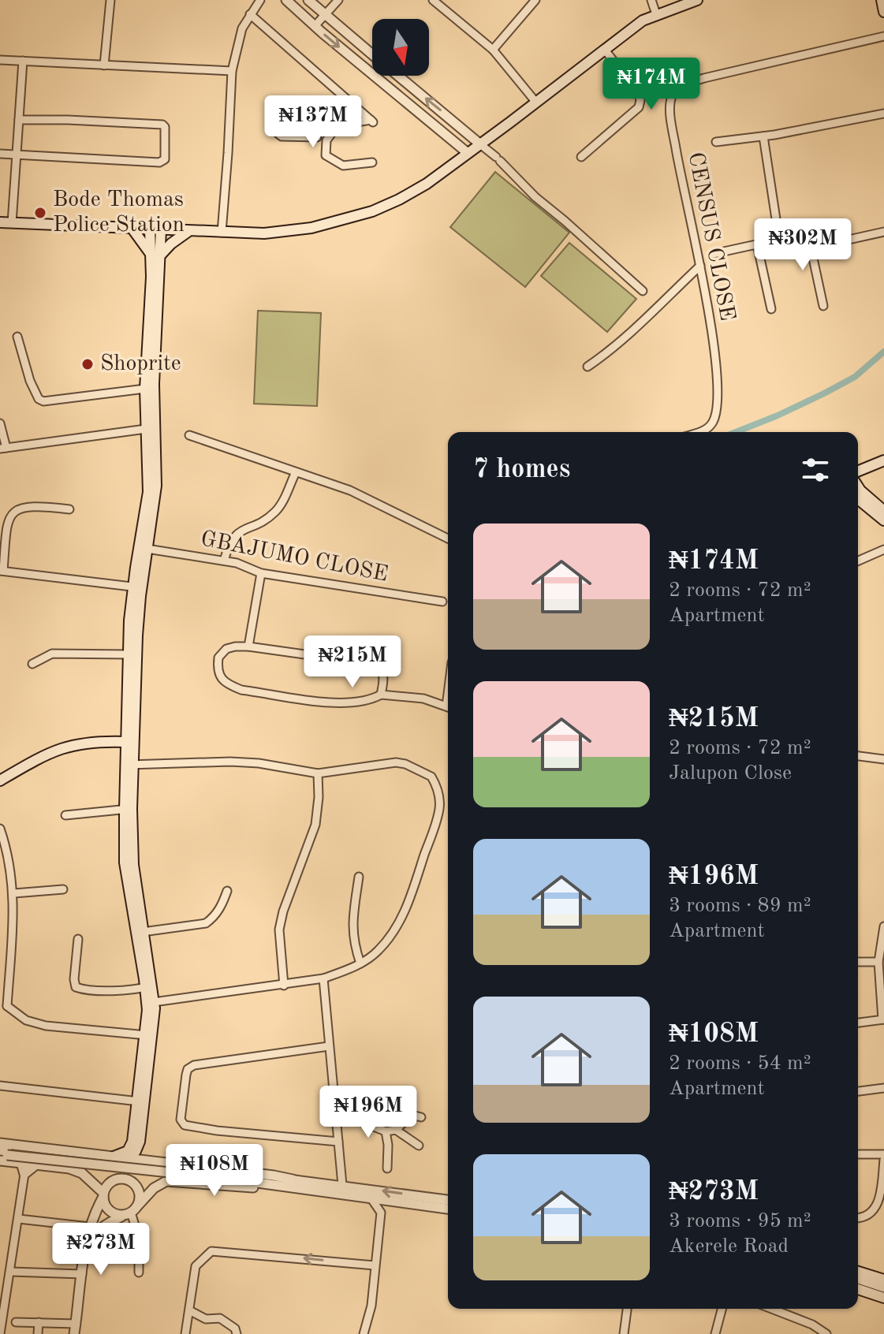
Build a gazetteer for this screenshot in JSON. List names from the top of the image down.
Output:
{
  "streets": {
    "street": ["CENSUS CLOSE", "GBAJUMO CLOSE"]
  },
  "places": ["Bode Thomas Police Station", "Shoprite"],
  "north": "bottom",
  "page": {
    "price": [
      "₦174M",
      "₦137M",
      "₦302M",
      "₦215M",
      "₦196M",
      "₦108M",
      "₦273M"
    ],
    "heading": "7 homes",
    "list": [
      {
        "name": "₦174M",
        "note": "2 rooms · 72 m² · Apartment"
      },
      {
        "name": "₦215M",
        "note": "2 rooms · 72 m² · Jalupon Close"
      },
      {
        "name": "₦196M",
        "note": "3 rooms · 89 m² · Apartment"
      },
      {
        "name": "₦108M",
        "note": "2 rooms · 54 m² · Apartment"
      },
      {
        "name": "₦273M",
        "note": "3 rooms · 95 m² · Akerele Road"
      }
    ]
  }
}
